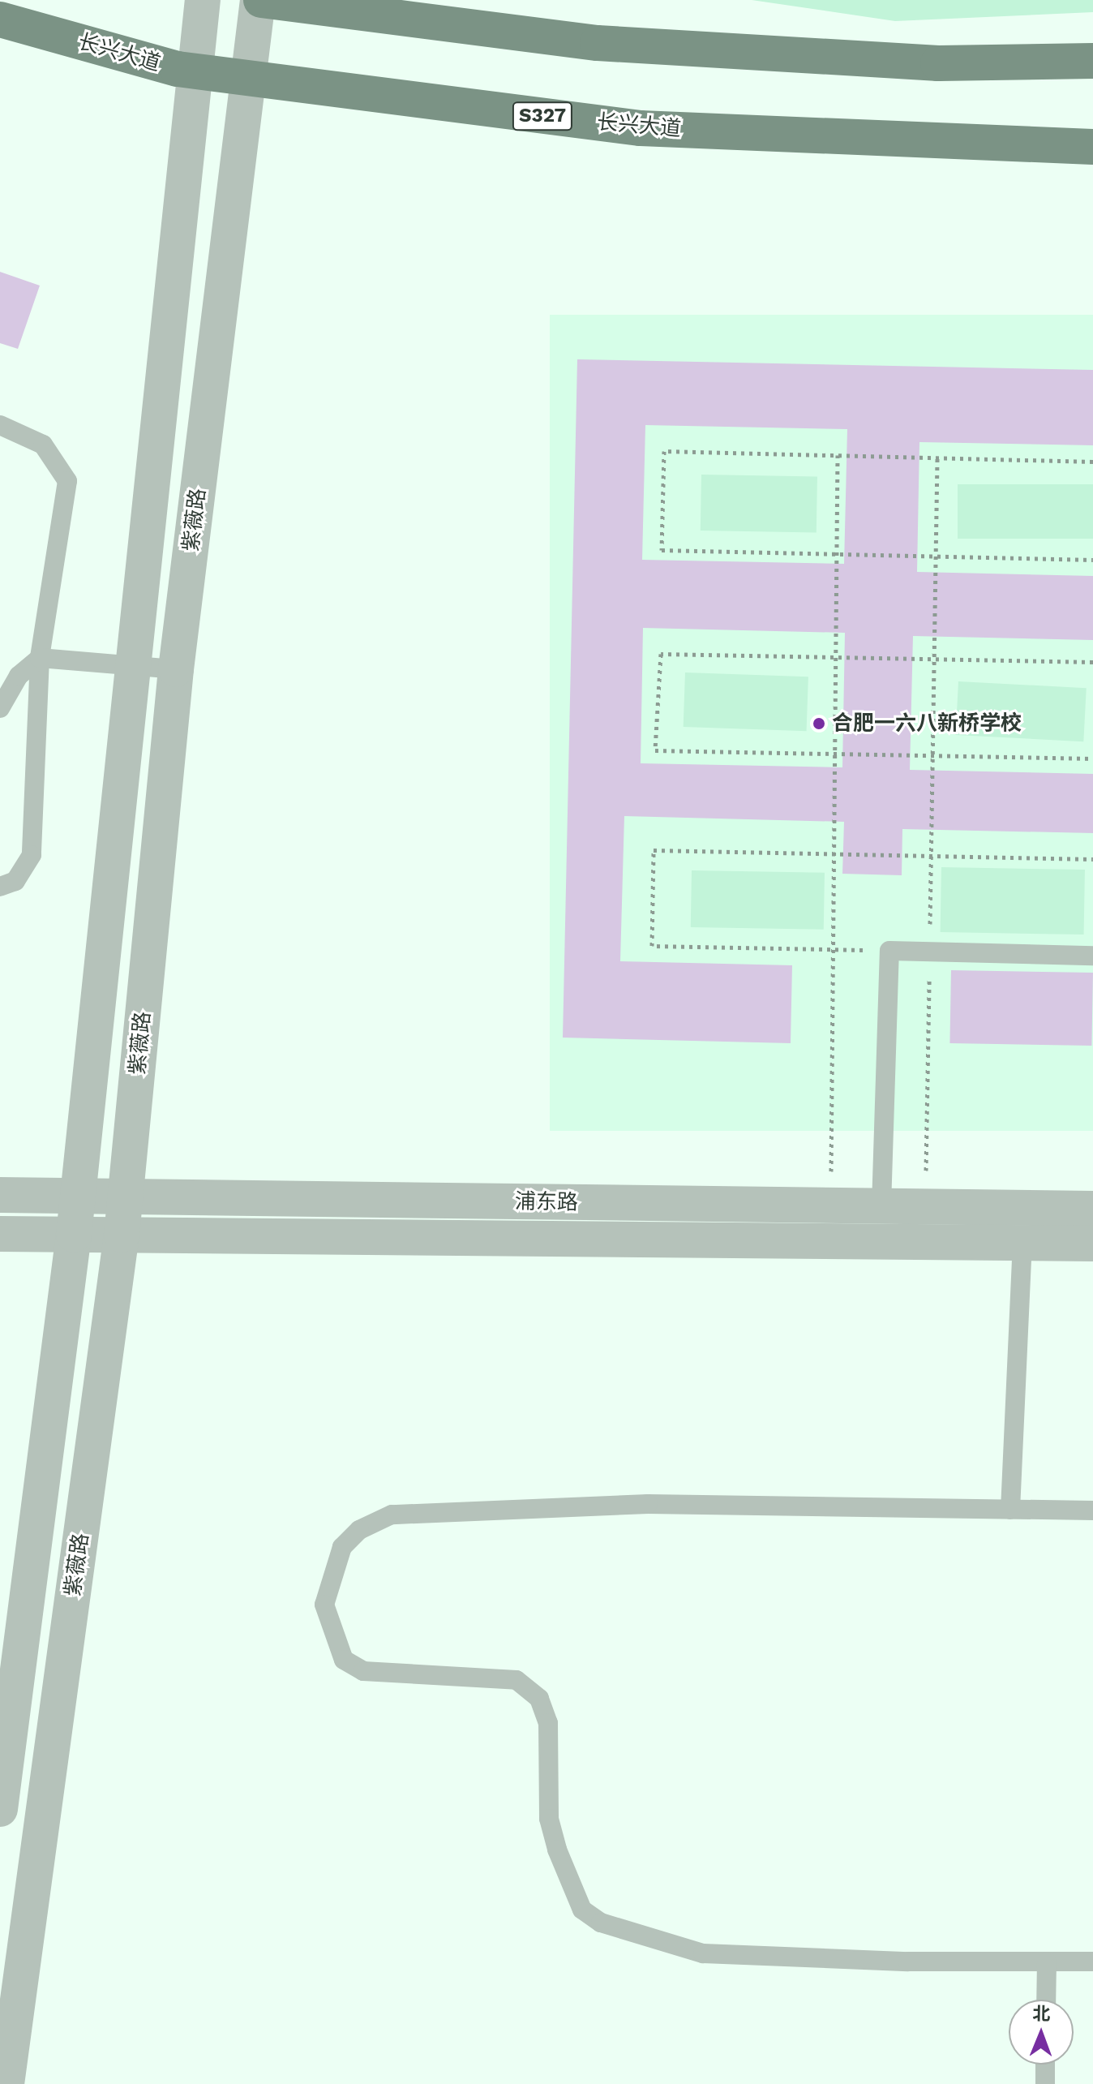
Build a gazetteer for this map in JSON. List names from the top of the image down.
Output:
{
  "streets": {
    "main road": ["长兴大道", "S327"],
    "street": ["紫薇路", "浦东路"]
  },
  "crossings": [
    ["长兴大道", "紫薇路"],
    ["紫薇路", "浦东路"]
  ],
  "places": ["合肥一六八新桥学校"],
  "north": "top"
}
